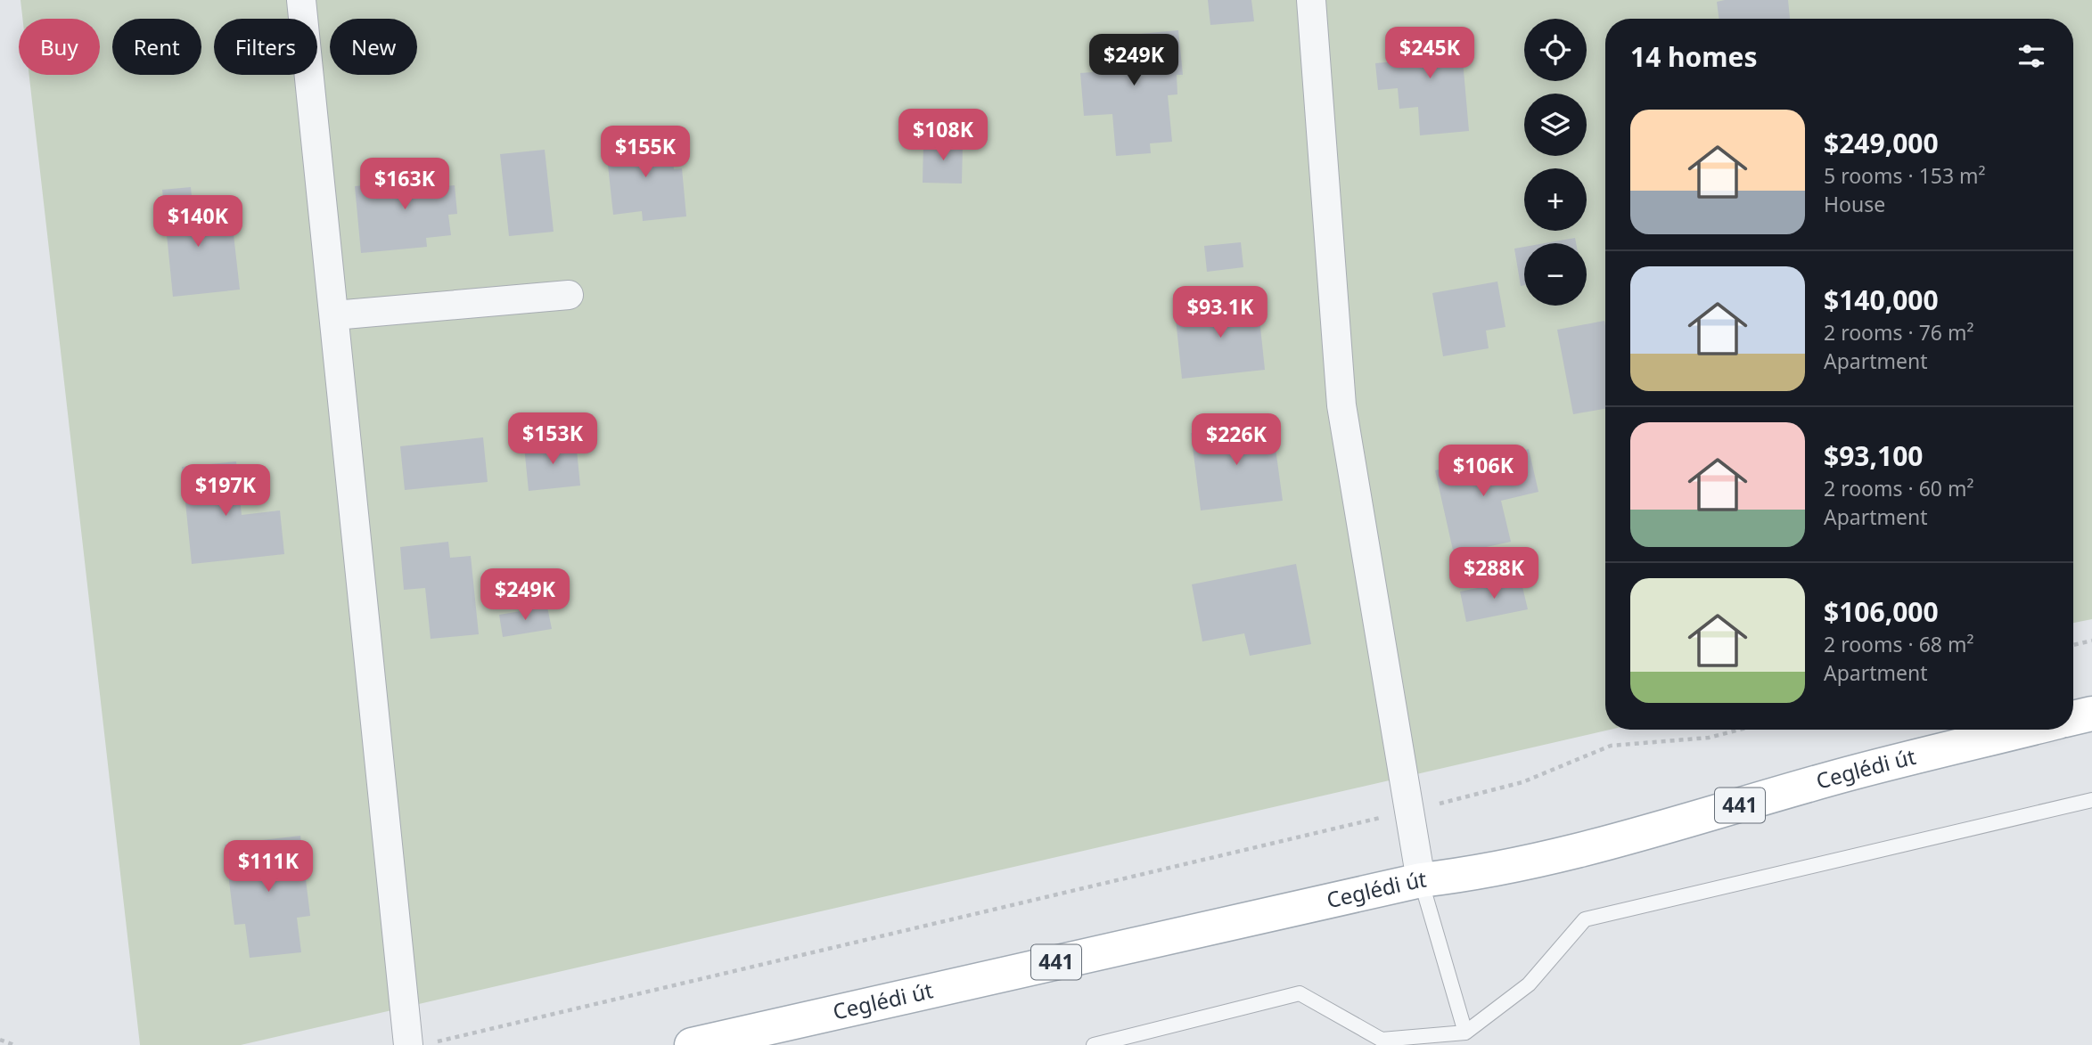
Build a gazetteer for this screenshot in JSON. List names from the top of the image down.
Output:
{
  "streets": {
    "main road": ["Ceglédi út", "441"]
  },
  "page": {
    "map_buttons": ["+", "−"],
    "chip": [
      "Buy",
      "Rent",
      "Filters",
      "New"
    ],
    "heading": "14 homes",
    "price": [
      "$245K",
      "$249K",
      "$108K",
      "$155K",
      "$163K",
      "$140K",
      "$93.1K",
      "$153K",
      "$226K",
      "$106K",
      "$197K",
      "$288K",
      "$249K",
      "$111K"
    ],
    "list": [
      {
        "name": "$249,000",
        "note": "5 rooms · 153 m² · House"
      },
      {
        "name": "$140,000",
        "note": "2 rooms · 76 m² · Apartment"
      },
      {
        "name": "$93,100",
        "note": "2 rooms · 60 m² · Apartment"
      },
      {
        "name": "$106,000",
        "note": "2 rooms · 68 m² · Apartment"
      }
    ]
  }
}
